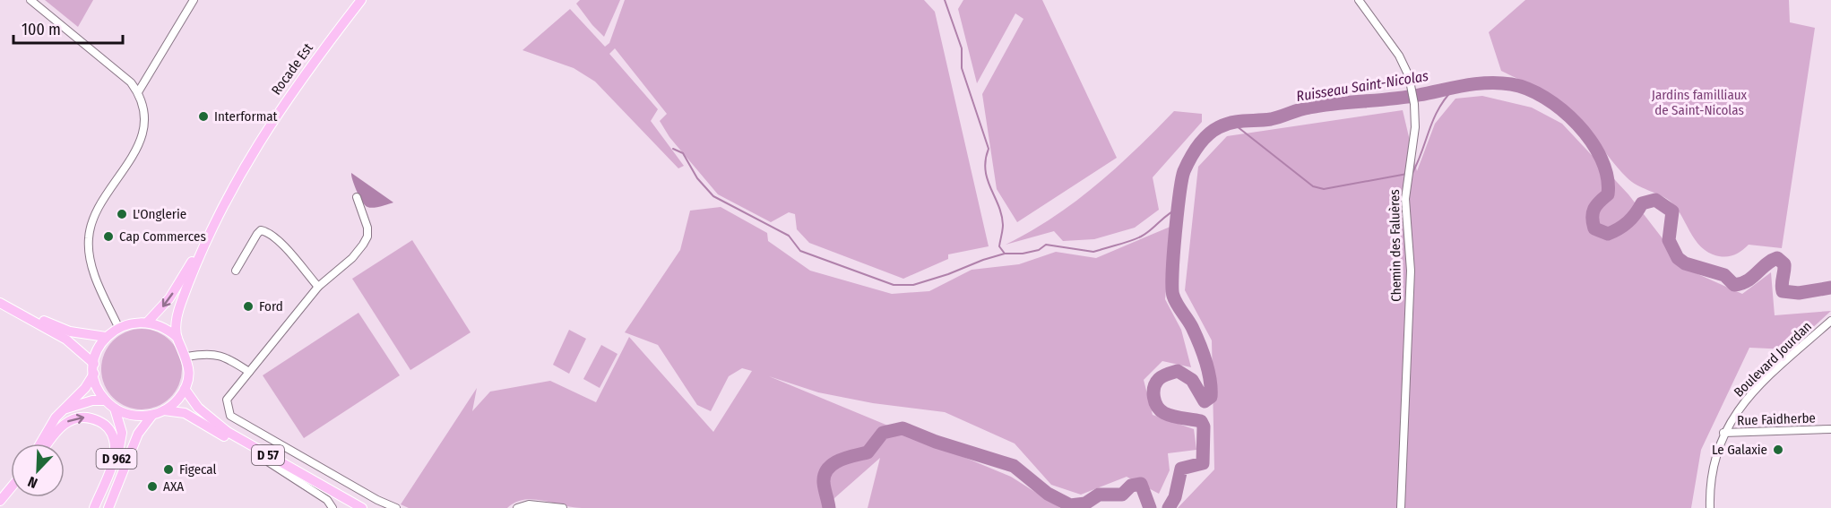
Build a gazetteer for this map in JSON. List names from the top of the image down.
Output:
{
  "streets": {
    "main road": ["Rocade Est", "D 57", "D 962"],
    "street": ["Chemin des Faluères", "Boulevard Jourdan", "Rue Faidherbe"]
  },
  "crossings": [
    ["Boulevard Jourdan", "Rue Faidherbe"],
    ["D 57", "D 962"]
  ],
  "water": ["Ruisseau Saint-Nicolas"],
  "parks": ["Jardins familliaux de Saint-Nicolas"],
  "places": [
    "Interformat",
    "L'Onglerie",
    "Cap Commerces",
    "Ford",
    "Le Galaxie",
    "Figecal",
    "AXA"
  ],
  "scale_bar": "100 m",
  "north": "bottom left"
}
